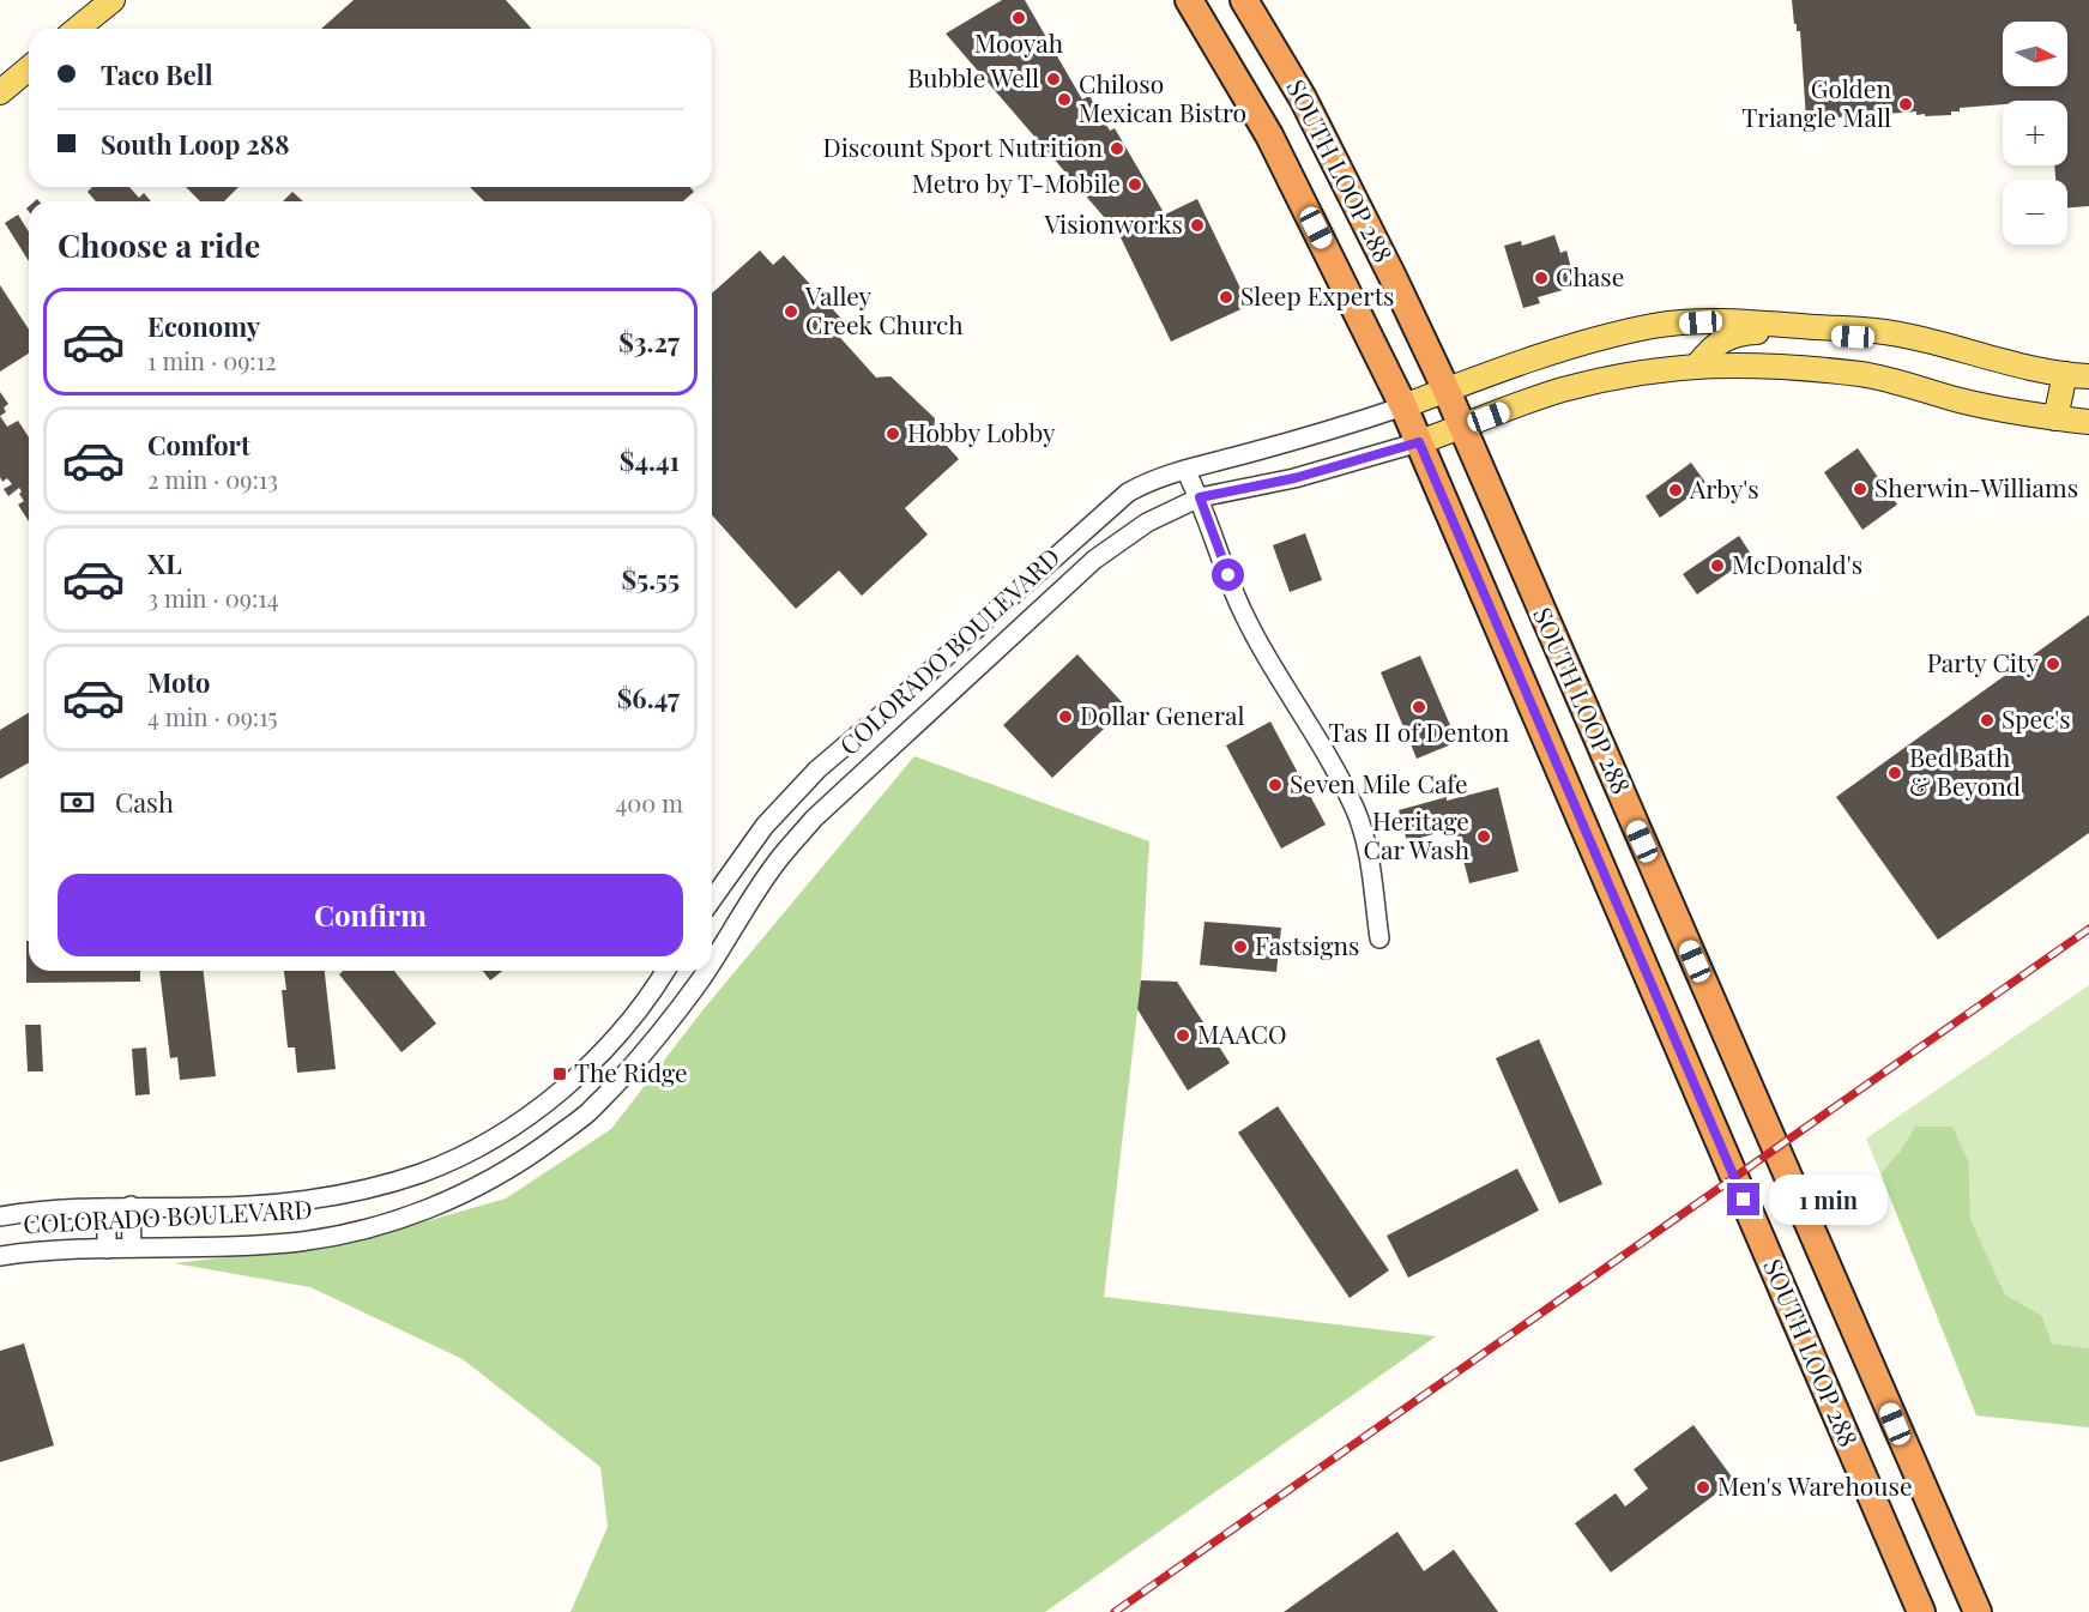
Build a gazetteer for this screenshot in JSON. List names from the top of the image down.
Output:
{
  "streets": {
    "highway": ["SOUTH LOOP 288"],
    "main road": ["COLORADO BOULEVARD"]
  },
  "crossings": [
    ["SOUTH LOOP 288", "COLORADO BOULEVARD"]
  ],
  "places": {
    "other": [
      "Mooyah",
      "Bubble Well",
      "Chiloso Mexican Bistro",
      "Golden Triangle Mall",
      "Discount Sport Nutrition",
      "Metro by T-Mobile",
      "Visionworks",
      "Chase",
      "Sleep Experts",
      "Valley Creek Church",
      "Hobby Lobby",
      "Sherwin-Williams",
      "Arby's",
      "McDonald's",
      "Party City",
      "Tas II of Denton",
      "Dollar General",
      "Spec's",
      "Bed Bath & Beyond",
      "Seven Mile Cafe",
      "Heritage Car Wash",
      "Fastsigns",
      "MAACO",
      "Men's Warehouse"
    ],
    "transit": ["The Ridge"]
  },
  "north": "right",
  "page": {
    "map_buttons": ["+", "−"],
    "banner": ["Taco Bell", "South Loop 288"],
    "heading": "Choose a ride",
    "list": [
      {
        "name": "Economy",
        "note": "1 min · 09:12",
        "value": "$3.27"
      },
      {
        "name": "Comfort",
        "note": "2 min · 09:13",
        "value": "$4.41"
      },
      {
        "name": "XL",
        "note": "3 min · 09:14",
        "value": "$5.55"
      },
      {
        "name": "Moto",
        "note": "4 min · 09:15",
        "value": "$6.47"
      }
    ],
    "pay": ["Cash", "400 m"],
    "buttons": "Confirm",
    "bubble": "1 min"
  }
}
